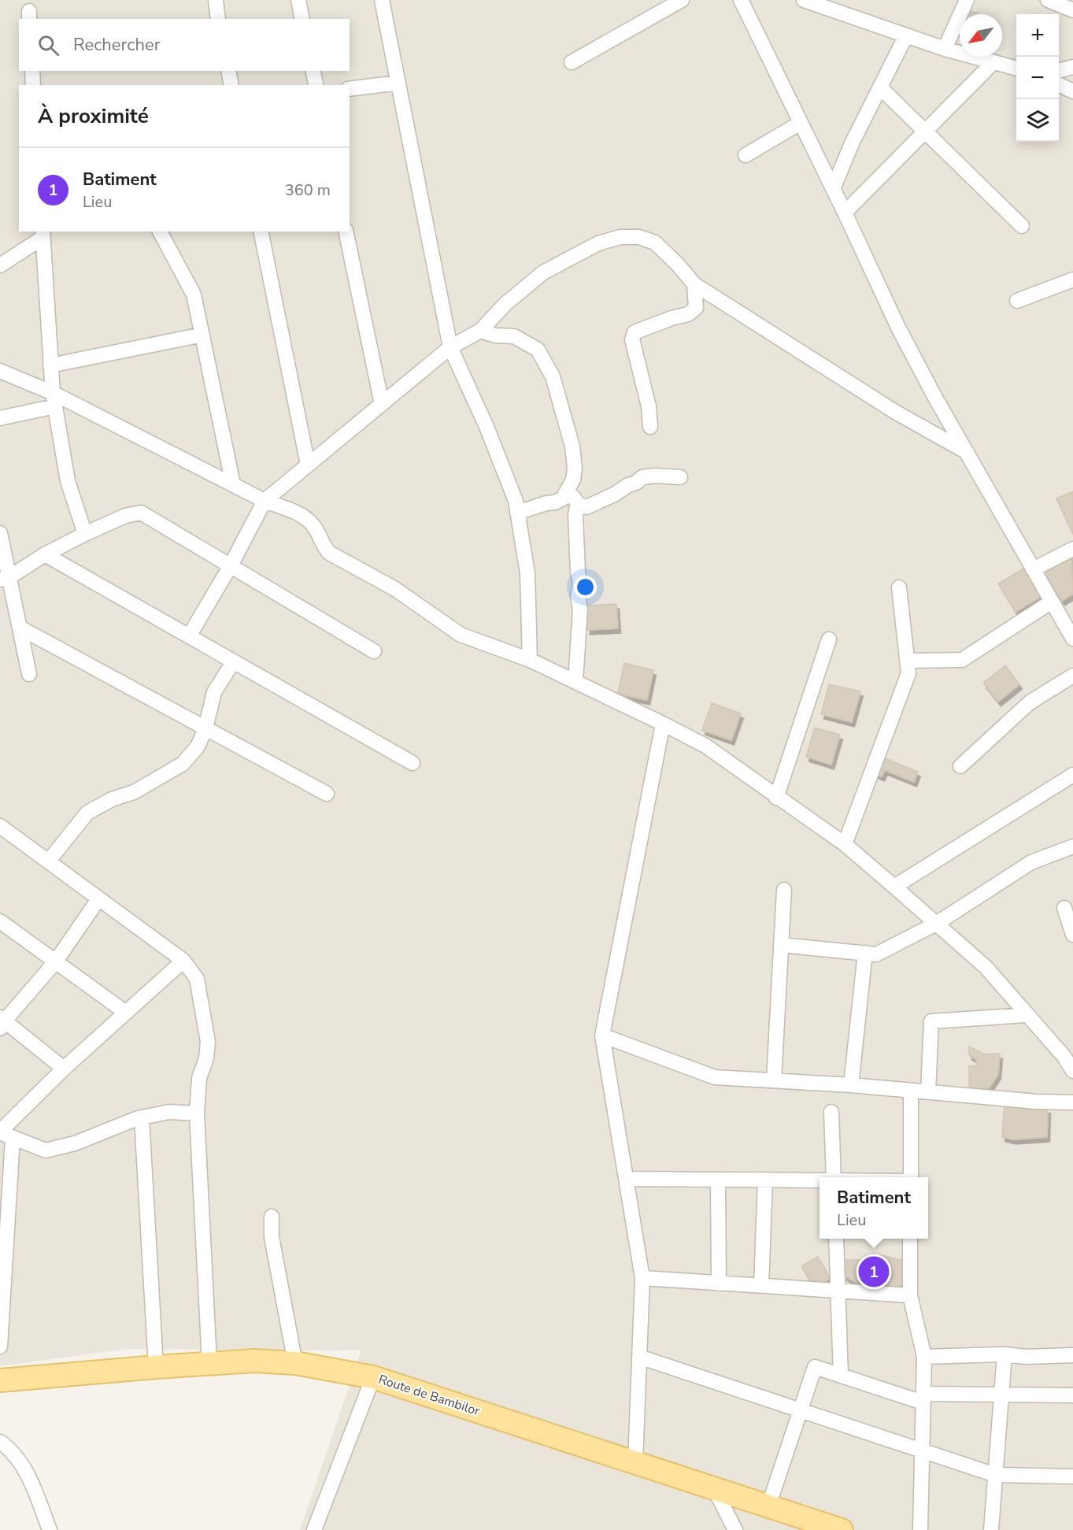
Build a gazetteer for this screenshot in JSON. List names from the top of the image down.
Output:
{
  "streets": {
    "main road": ["Route de Bambilor"]
  },
  "north": "bottom left",
  "page": {
    "map_buttons": ["+", "−"],
    "search": "Rechercher",
    "heading": "À proximité",
    "list": [
      {
        "mark": "1",
        "name": "Batiment",
        "note": "Lieu",
        "value": "360 m"
      }
    ],
    "popup": ["Batiment", "Lieu"],
    "pins": "1"
  }
}
